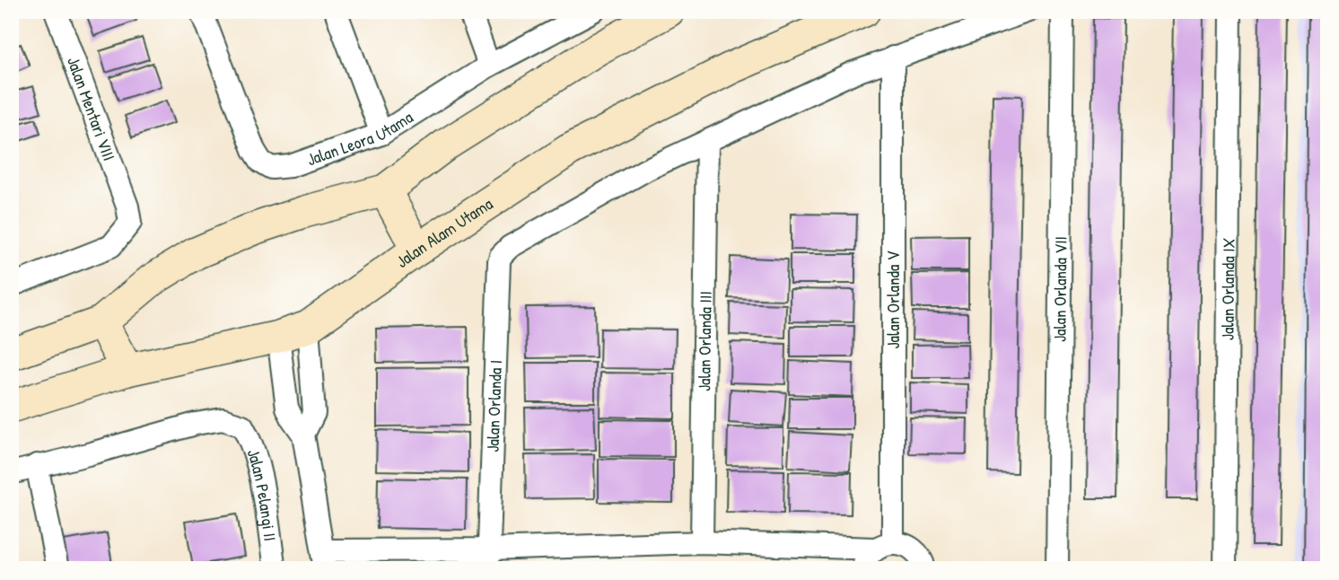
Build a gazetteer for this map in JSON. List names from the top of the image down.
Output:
{
  "streets": {
    "main road": ["Jalan Alam Utama"],
    "street": [
      "Jalan Mentari VIII",
      "Jalan Leora Utama",
      "Jalan Orlanda VII",
      "Jalan Orlanda IX",
      "Jalan Orlanda V",
      "Jalan Orlanda III",
      "Jalan Orlanda I",
      "Jalan Pelangi II"
    ]
  },
  "crossings": [
    ["Jalan Orlanda III", "Jalan Orlanda I"]
  ]
}
